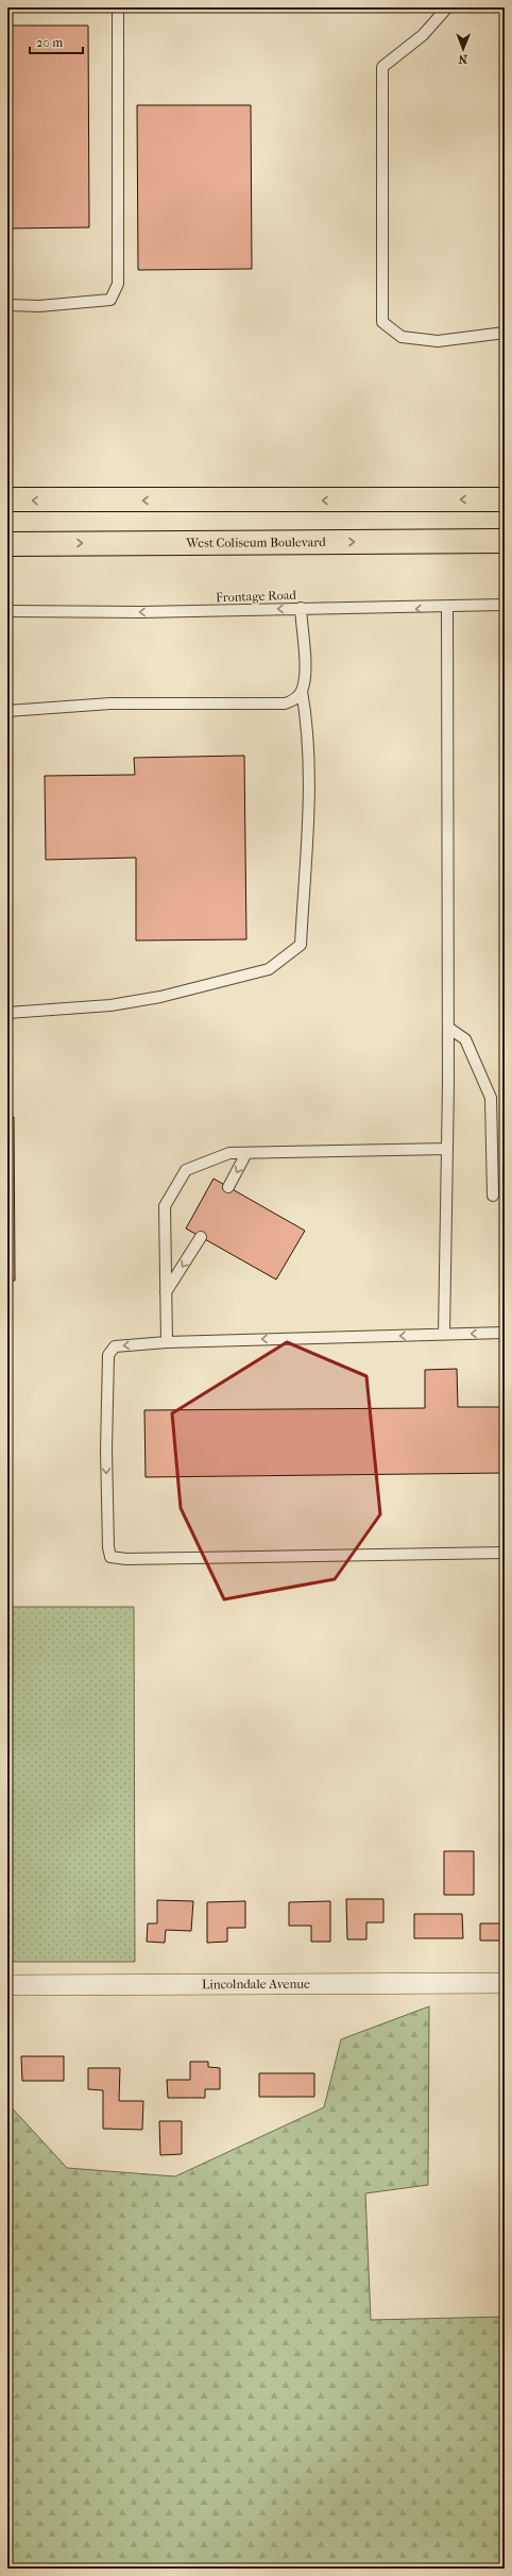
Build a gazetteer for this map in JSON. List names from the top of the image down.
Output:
{
  "streets": {
    "highway": ["West Coliseum Boulevard"],
    "street": ["Lincolndale Avenue"],
    "lane": ["Frontage Road"]
  },
  "scale_bar": "20 m",
  "north": "bottom"
}
